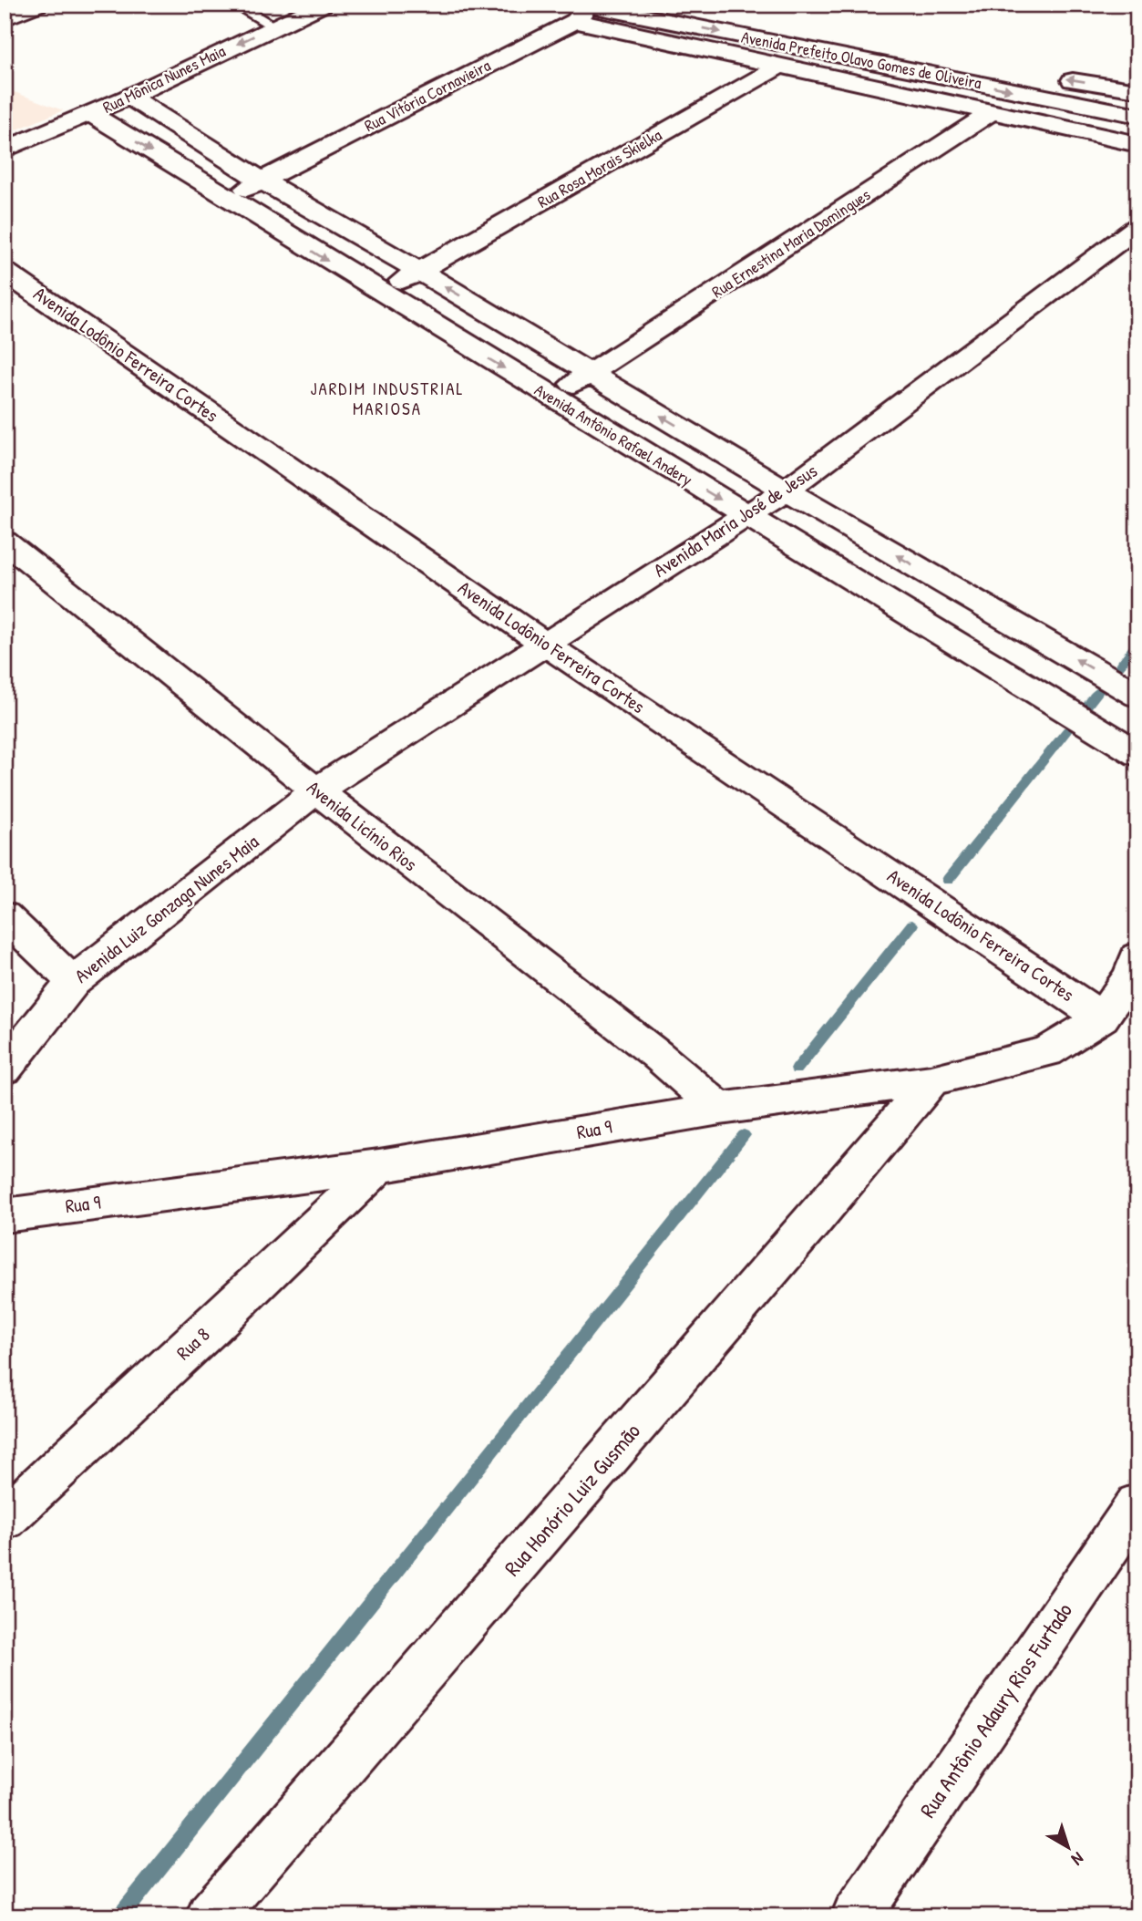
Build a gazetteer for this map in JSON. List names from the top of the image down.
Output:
{
  "streets": {
    "street": [
      "Avenida Prefeito Olavo Gomes de Oliveira",
      "Rua Mônica Nunes Maia",
      "Rua Vitória Cornavieira",
      "Rua Rosa Morais Skielka",
      "Rua Ernestina Maria Domingues",
      "Avenida Lodônio Ferreira Cortes",
      "Avenida Antônio Rafael Andery",
      "Avenida Maria José de Jesus",
      "Avenida Licínio Rios",
      "Avenida Luiz Gonzaga Nunes Maia",
      "Rua 9",
      "Rua 8",
      "Rua Honório Luiz Gusmão",
      "Rua Antônio Adaury Rios Furtado"
    ]
  },
  "crossings": [
    ["Avenida Prefeito Olavo Gomes de Oliveira", "Rua Vitória Cornavieira"],
    ["Rua Mônica Nunes Maia", "Avenida Antônio Rafael Andery"],
    ["Rua Vitória Cornavieira", "Avenida Antônio Rafael Andery"],
    ["Rua Rosa Morais Skielka", "Avenida Antônio Rafael Andery"],
    ["Rua Ernestina Maria Domingues", "Avenida Antônio Rafael Andery"],
    ["Avenida Lodônio Ferreira Cortes", "Avenida Maria José de Jesus"],
    ["Avenida Lodônio Ferreira Cortes", "Rua 9"],
    ["Avenida Antônio Rafael Andery", "Avenida Maria José de Jesus"],
    ["Avenida Maria José de Jesus", "Avenida Licínio Rios"],
    ["Avenida Maria José de Jesus", "Avenida Luiz Gonzaga Nunes Maia"],
    ["Avenida Licínio Rios", "Avenida Luiz Gonzaga Nunes Maia"],
    ["Avenida Licínio Rios", "Rua 9"],
    ["Rua 9", "Rua 8"],
    ["Rua 9", "Rua Honório Luiz Gusmão"]
  ],
  "one_way": ["Rua Mônica Nunes Maia"],
  "districts": ["JARDIM INDUSTRIAL MARIOSA"],
  "north": "bottom right"
}
